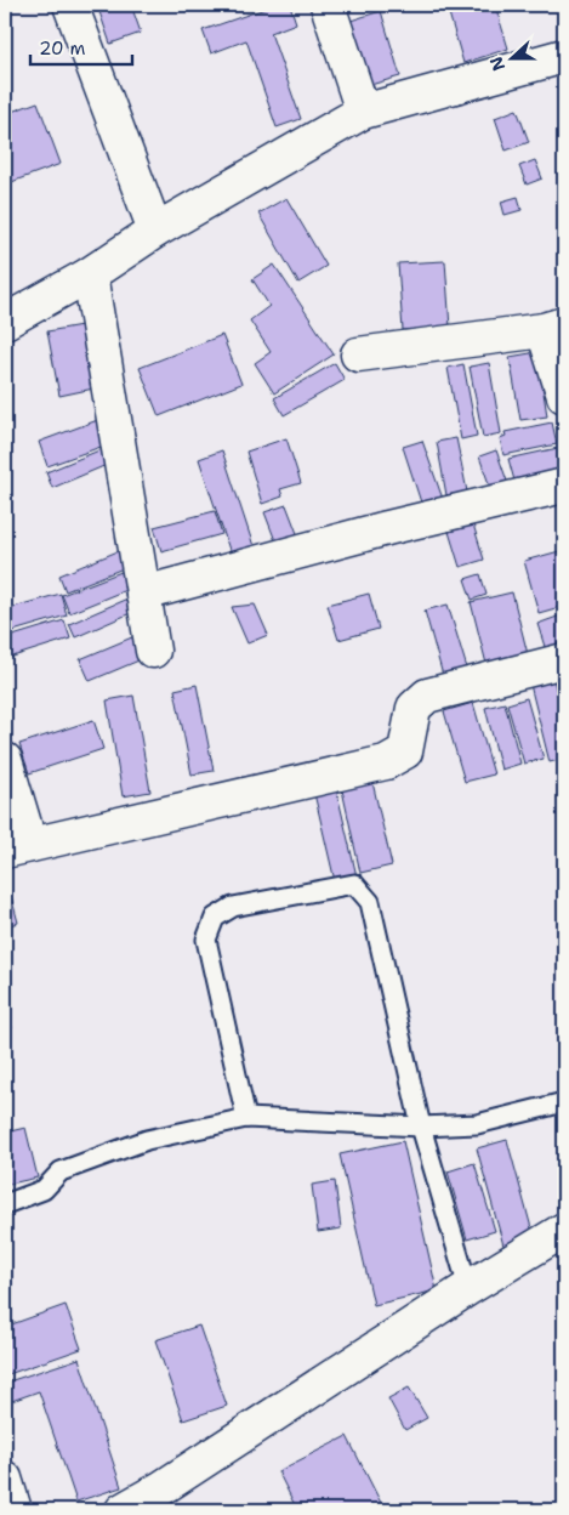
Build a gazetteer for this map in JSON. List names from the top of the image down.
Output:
{
  "scale_bar": "20 m",
  "north": "left"
}
